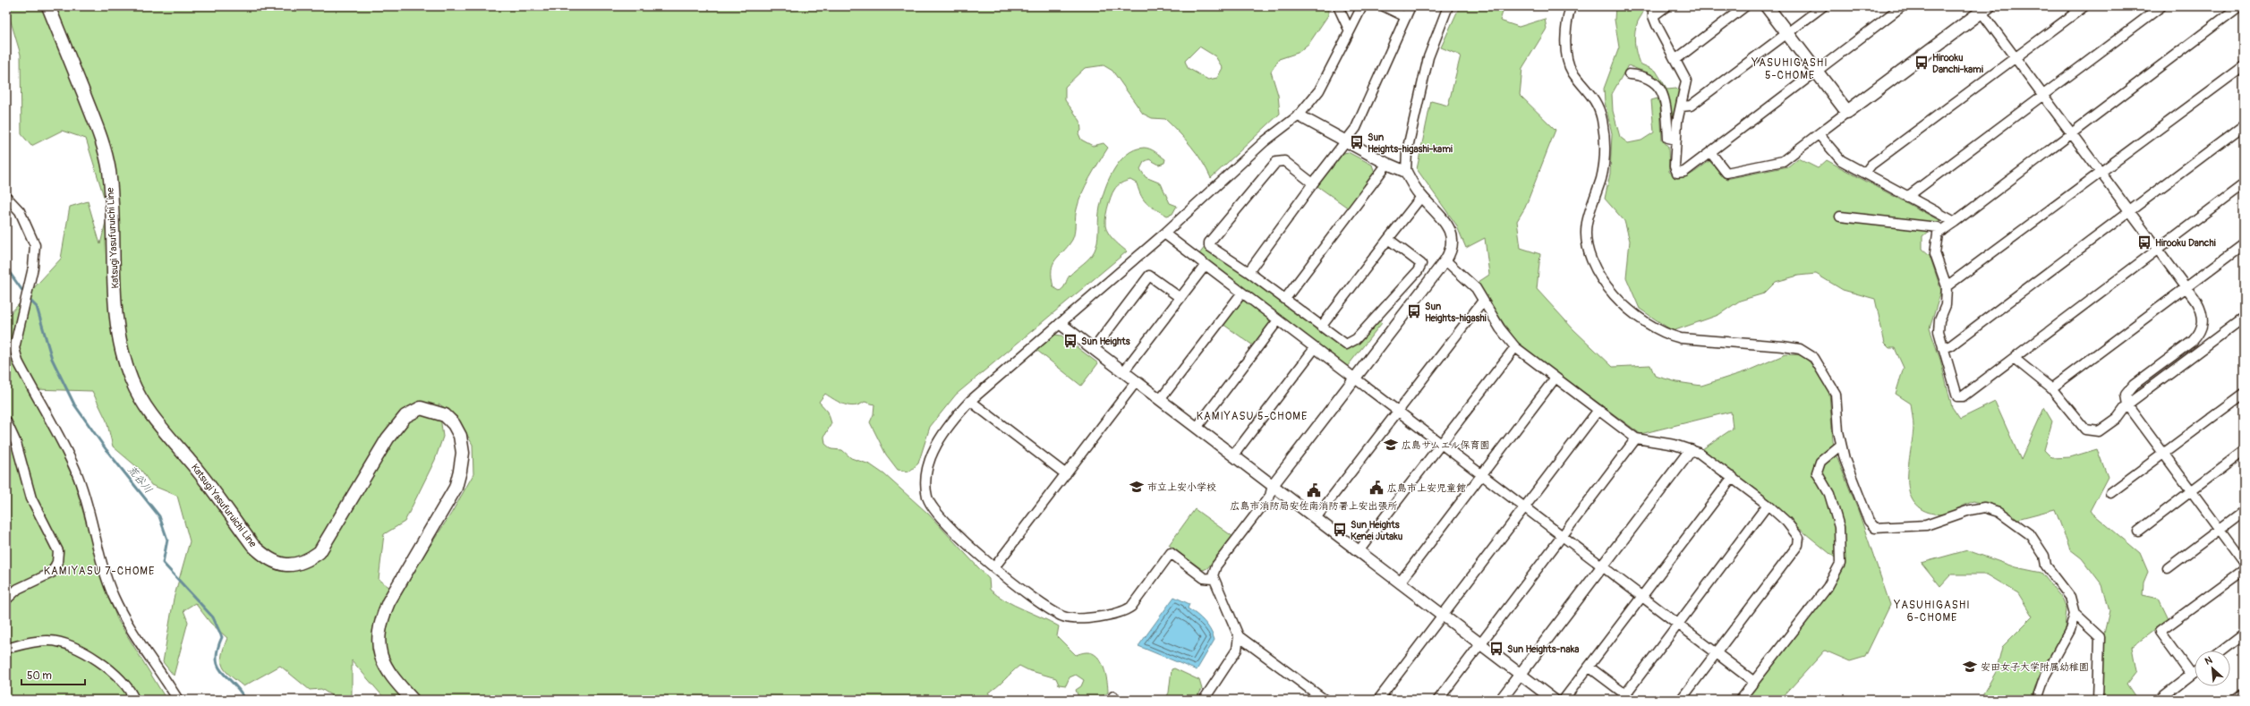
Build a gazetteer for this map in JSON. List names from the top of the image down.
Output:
{
  "streets": {
    "main road": ["Katsugi Yasufuruichi Line"]
  },
  "districts": [
    "YASUHIGASHI 5-CHOME",
    "KAMIYASU 5-CHOME",
    "KAMIYASU 7-CHOME",
    "YASUHIGASHI 6-CHOME"
  ],
  "water": ["荒谷川"],
  "places": {
    "bus stop": [
      "Hirooku Danchi-kami",
      "Sun Heights-higashi-kami",
      "Hirooku Danchi",
      "Sun Heights-higashi",
      "Sun Heights",
      "Sun Heights Kenei Jutaku",
      "Sun Heights-naka"
    ],
    "school or university": ["広島サムエル保育園", "市立上安小学校", "安田女子大学附属幼稚園"],
    "public building": ["広島市上安児童館", "広島市消防局安佐南消防署上安出張所"]
  },
  "scale_bar": "50 m",
  "north": "top left"
}
